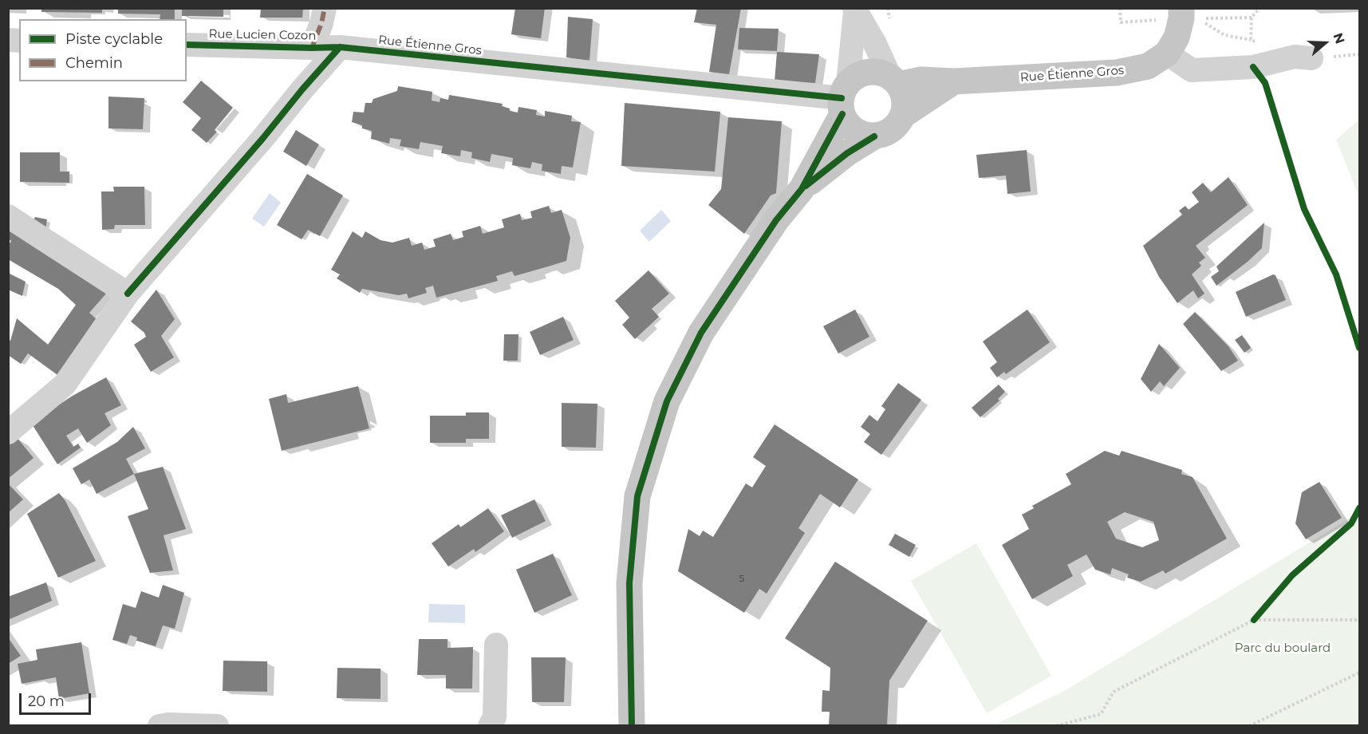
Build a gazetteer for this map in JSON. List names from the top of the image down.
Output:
{
  "streets": {
    "main road": ["Rue Étienne Gros"],
    "street": ["Rue Lucien Cozon"]
  },
  "crossings": [
    ["Rue Lucien Cozon", "Rue Étienne Gros"]
  ],
  "parks": ["Parc du boulard"],
  "house_numbers": ["5"],
  "legend": ["Piste cyclable", "Chemin"],
  "scale_bar": "20 m",
  "north": "right"
}
